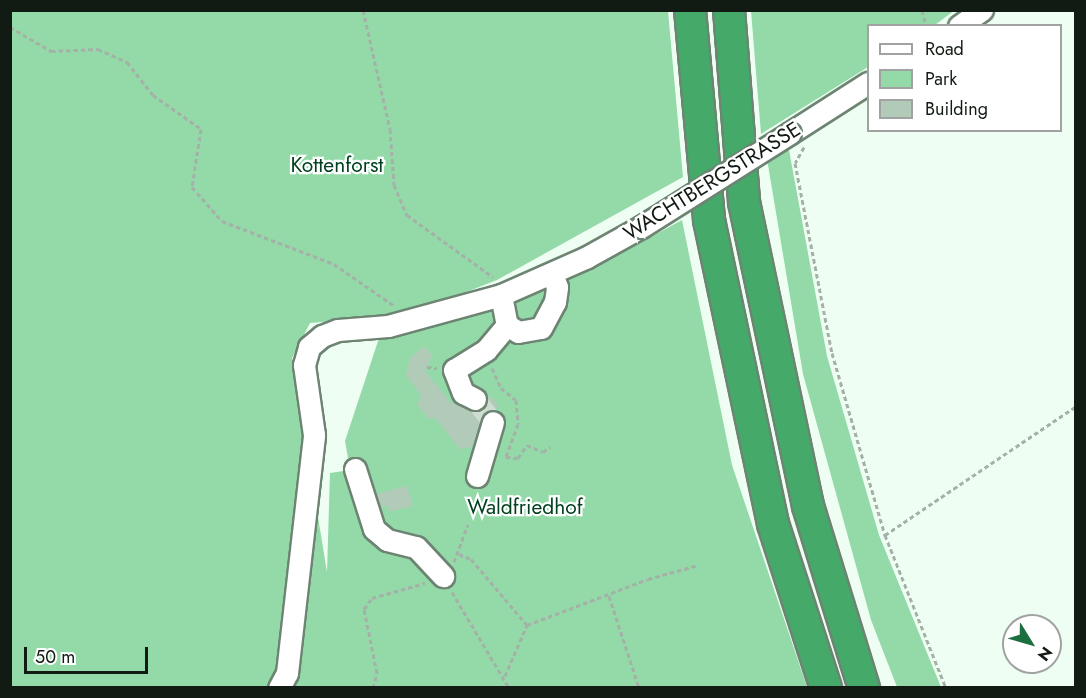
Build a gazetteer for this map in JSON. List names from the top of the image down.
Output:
{
  "streets": {
    "street": ["WACHTBERGSTRASSE"]
  },
  "parks": ["Kottenforst", "Waldfriedhof"],
  "legend": ["Road", "Park", "Building"],
  "scale_bar": "50 m",
  "north": "bottom right"
}
